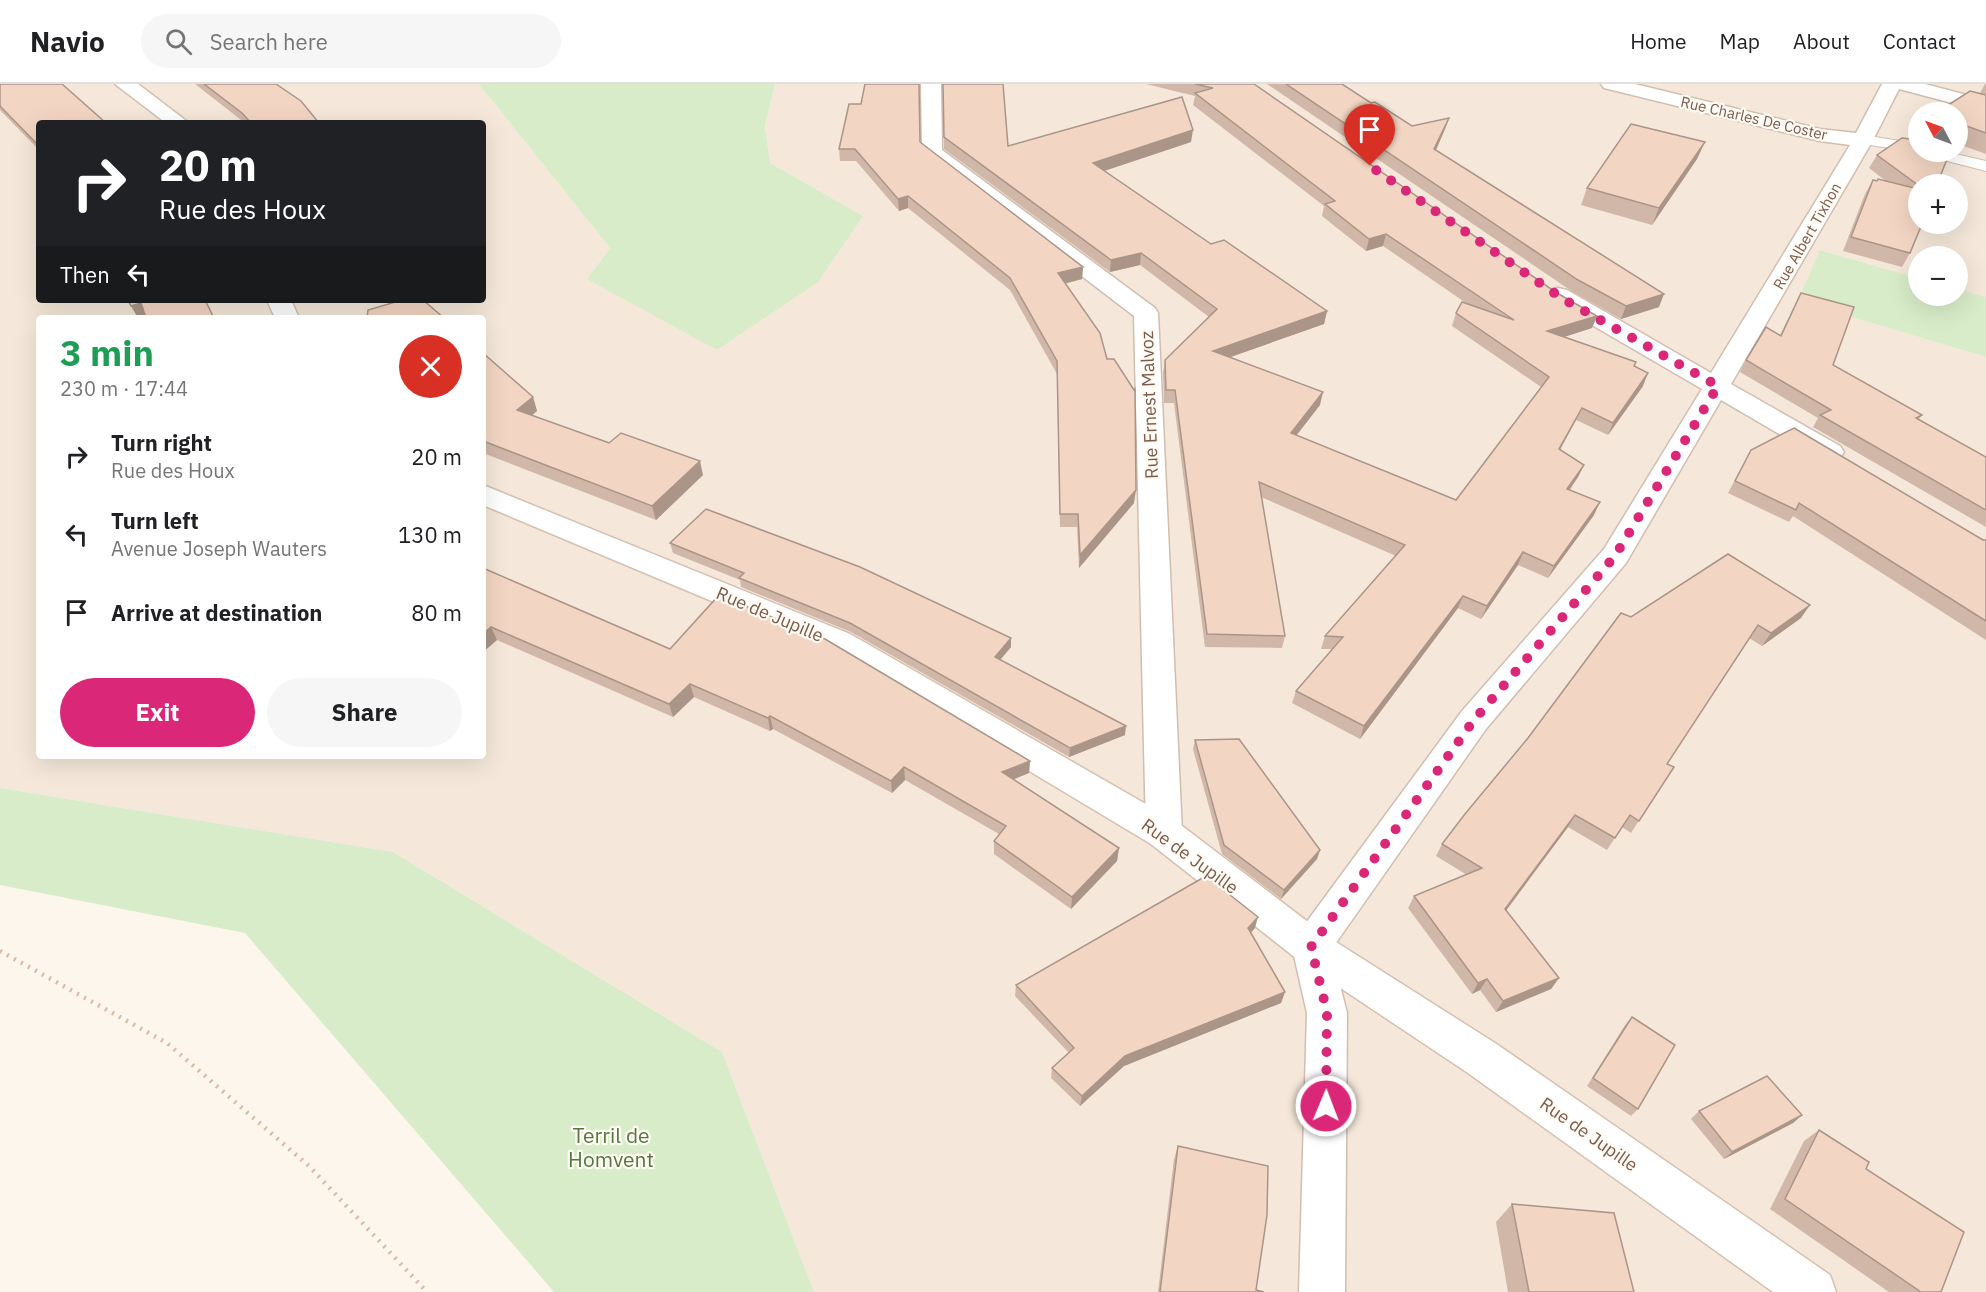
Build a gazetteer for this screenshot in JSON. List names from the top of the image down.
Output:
{
  "streets": {
    "street": [
      "Rue Charles De Coster",
      "Rue Albert Tixhon",
      "Rue Ernest Malvoz",
      "Rue de Jupille"
    ]
  },
  "crossings": [
    ["Rue Charles De Coster", "Rue Albert Tixhon"],
    ["Rue Albert Tixhon", "Rue de Jupille"],
    ["Rue Ernest Malvoz", "Rue de Jupille"]
  ],
  "parks": ["Terril de Homvent"],
  "north": "top left",
  "page": {
    "header": "Navio",
    "search": "Search here",
    "nav": [
      "Home",
      "Map",
      "About",
      "Contact"
    ],
    "map_buttons": ["+", "−"],
    "turn": ["20 m", "Rue des Houx"],
    "then": "Then",
    "heading": ["3 min", "230 m · 17:44"],
    "list": [
      {
        "name": "Turn right",
        "note": "Rue des Houx",
        "value": "20 m"
      },
      {
        "name": "Turn left",
        "note": "Avenue Joseph Wauters",
        "value": "130 m"
      },
      {
        "name": "Arrive at destination",
        "value": "80 m"
      }
    ],
    "buttons": ["Exit", "Share"]
  }
}
